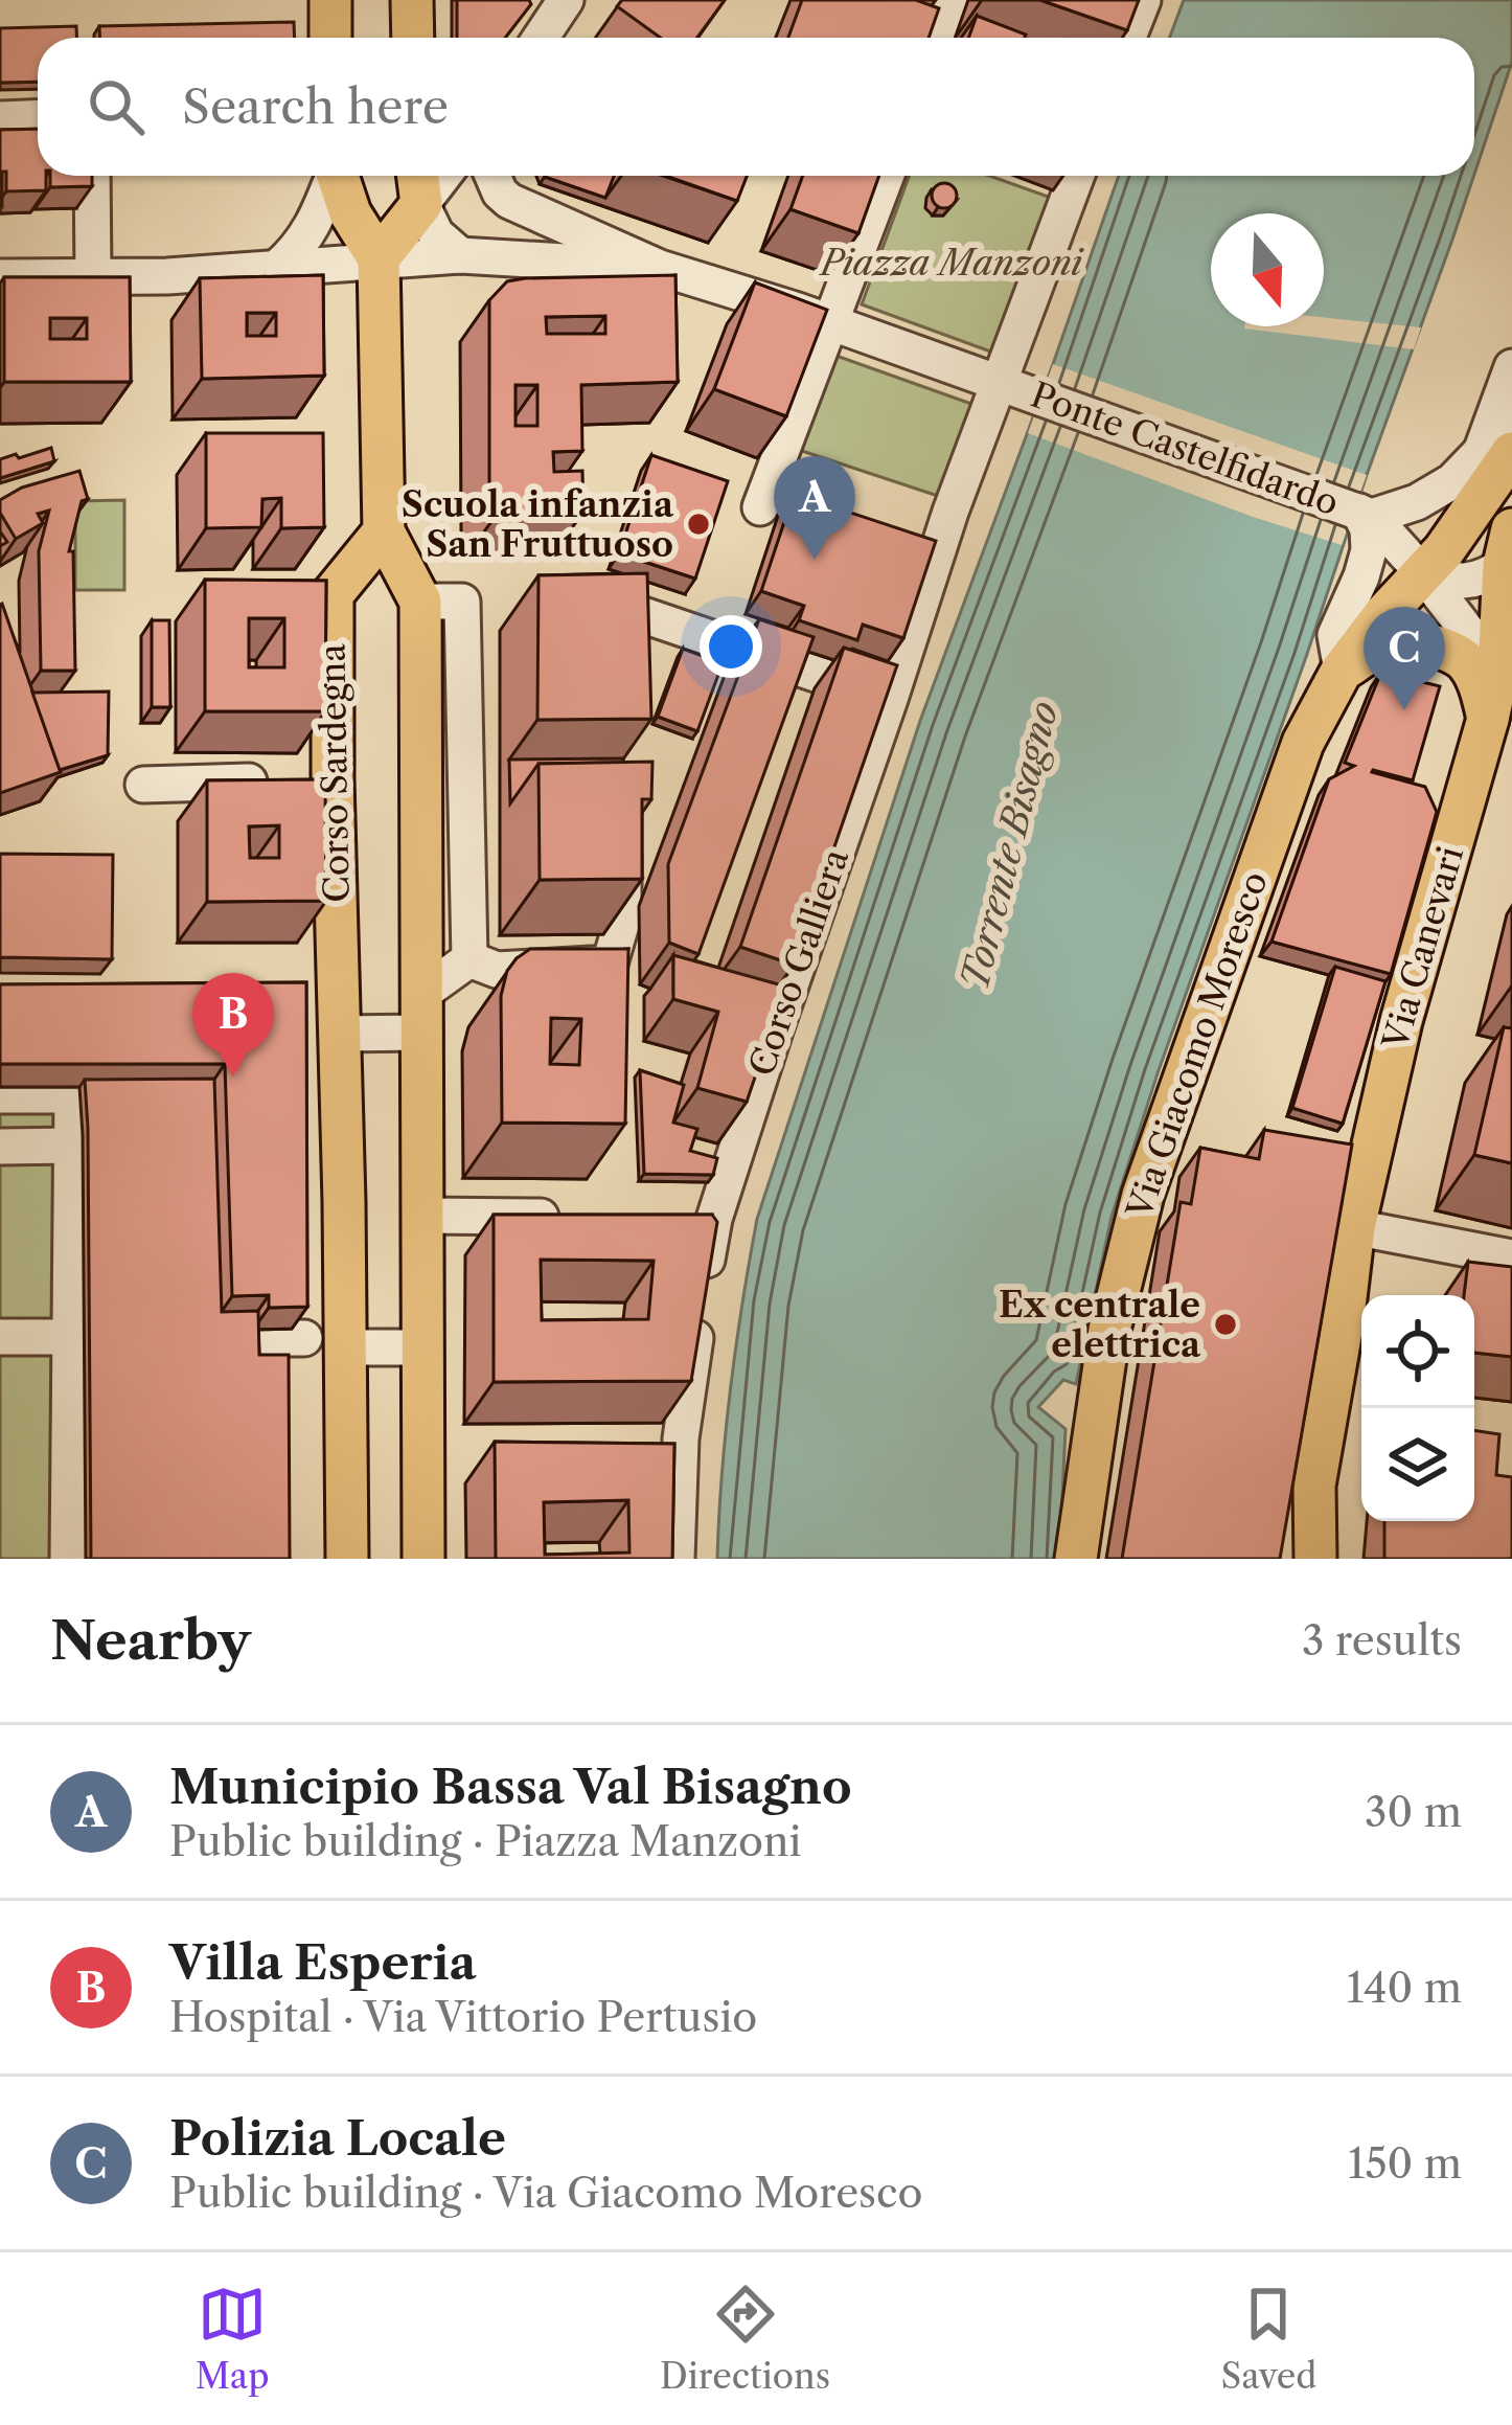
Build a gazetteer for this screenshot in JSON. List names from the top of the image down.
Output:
{
  "streets": {
    "main road": ["Corso Sardegna", "Via Canevari", "Via Giacomo Moresco"],
    "street": ["Ponte Castelfidardo", "Corso Galliera"]
  },
  "crossings": [
    ["Ponte Castelfidardo", "Corso Galliera"]
  ],
  "water": ["Torrente Bisagno"],
  "parks": ["Piazza Manzoni"],
  "places": ["Scuola infanzia San Fruttuoso", "Ex centrale elettrica"],
  "north": "bottom",
  "page": {
    "search": "Search here",
    "pins": ["A", "C", "B"],
    "heading": ["Nearby", "3 results"],
    "list": [
      {
        "mark": "A",
        "name": "Municipio Bassa Val Bisagno",
        "note": "Public building · Piazza Manzoni",
        "value": "30 m"
      },
      {
        "mark": "B",
        "name": "Villa Esperia",
        "note": "Hospital · Via Vittorio Pertusio",
        "value": "140 m"
      },
      {
        "mark": "C",
        "name": "Polizia Locale",
        "note": "Public building · Via Giacomo Moresco",
        "value": "150 m"
      }
    ],
    "nav": ["Map", "Directions", "Saved"]
  }
}
